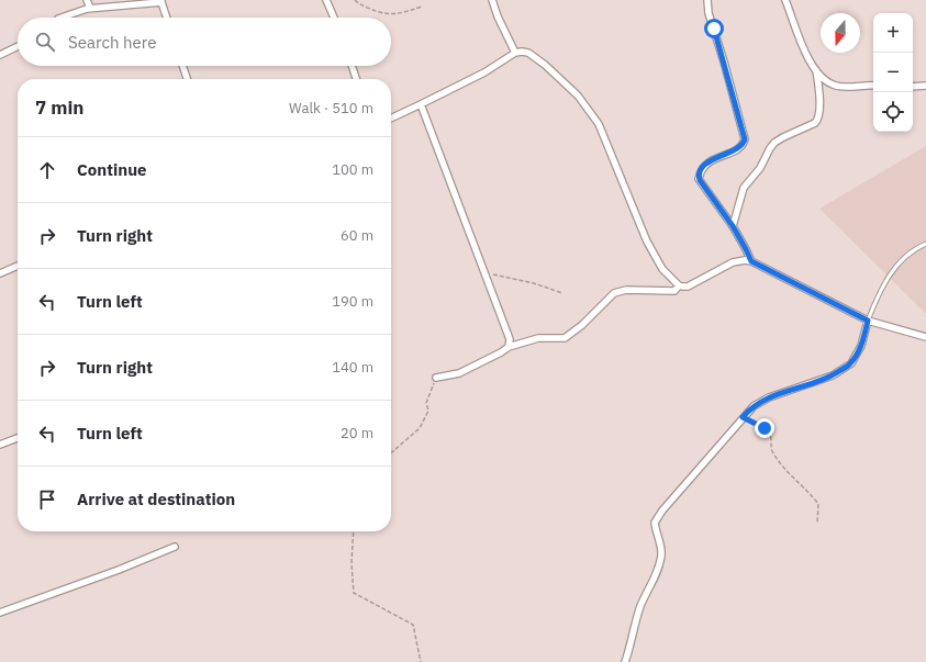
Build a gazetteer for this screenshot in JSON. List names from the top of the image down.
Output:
{
  "north": "bottom",
  "page": {
    "map_buttons": ["+", "−"],
    "search": "Search here",
    "heading": ["7 min", "Walk · 510 m"],
    "list": [
      ["Continue", "100 m"],
      ["Turn right", "60 m"],
      ["Turn left", "190 m"],
      ["Turn right", "140 m"],
      ["Turn left", "20 m"],
      "Arrive at destination"
    ]
  }
}
